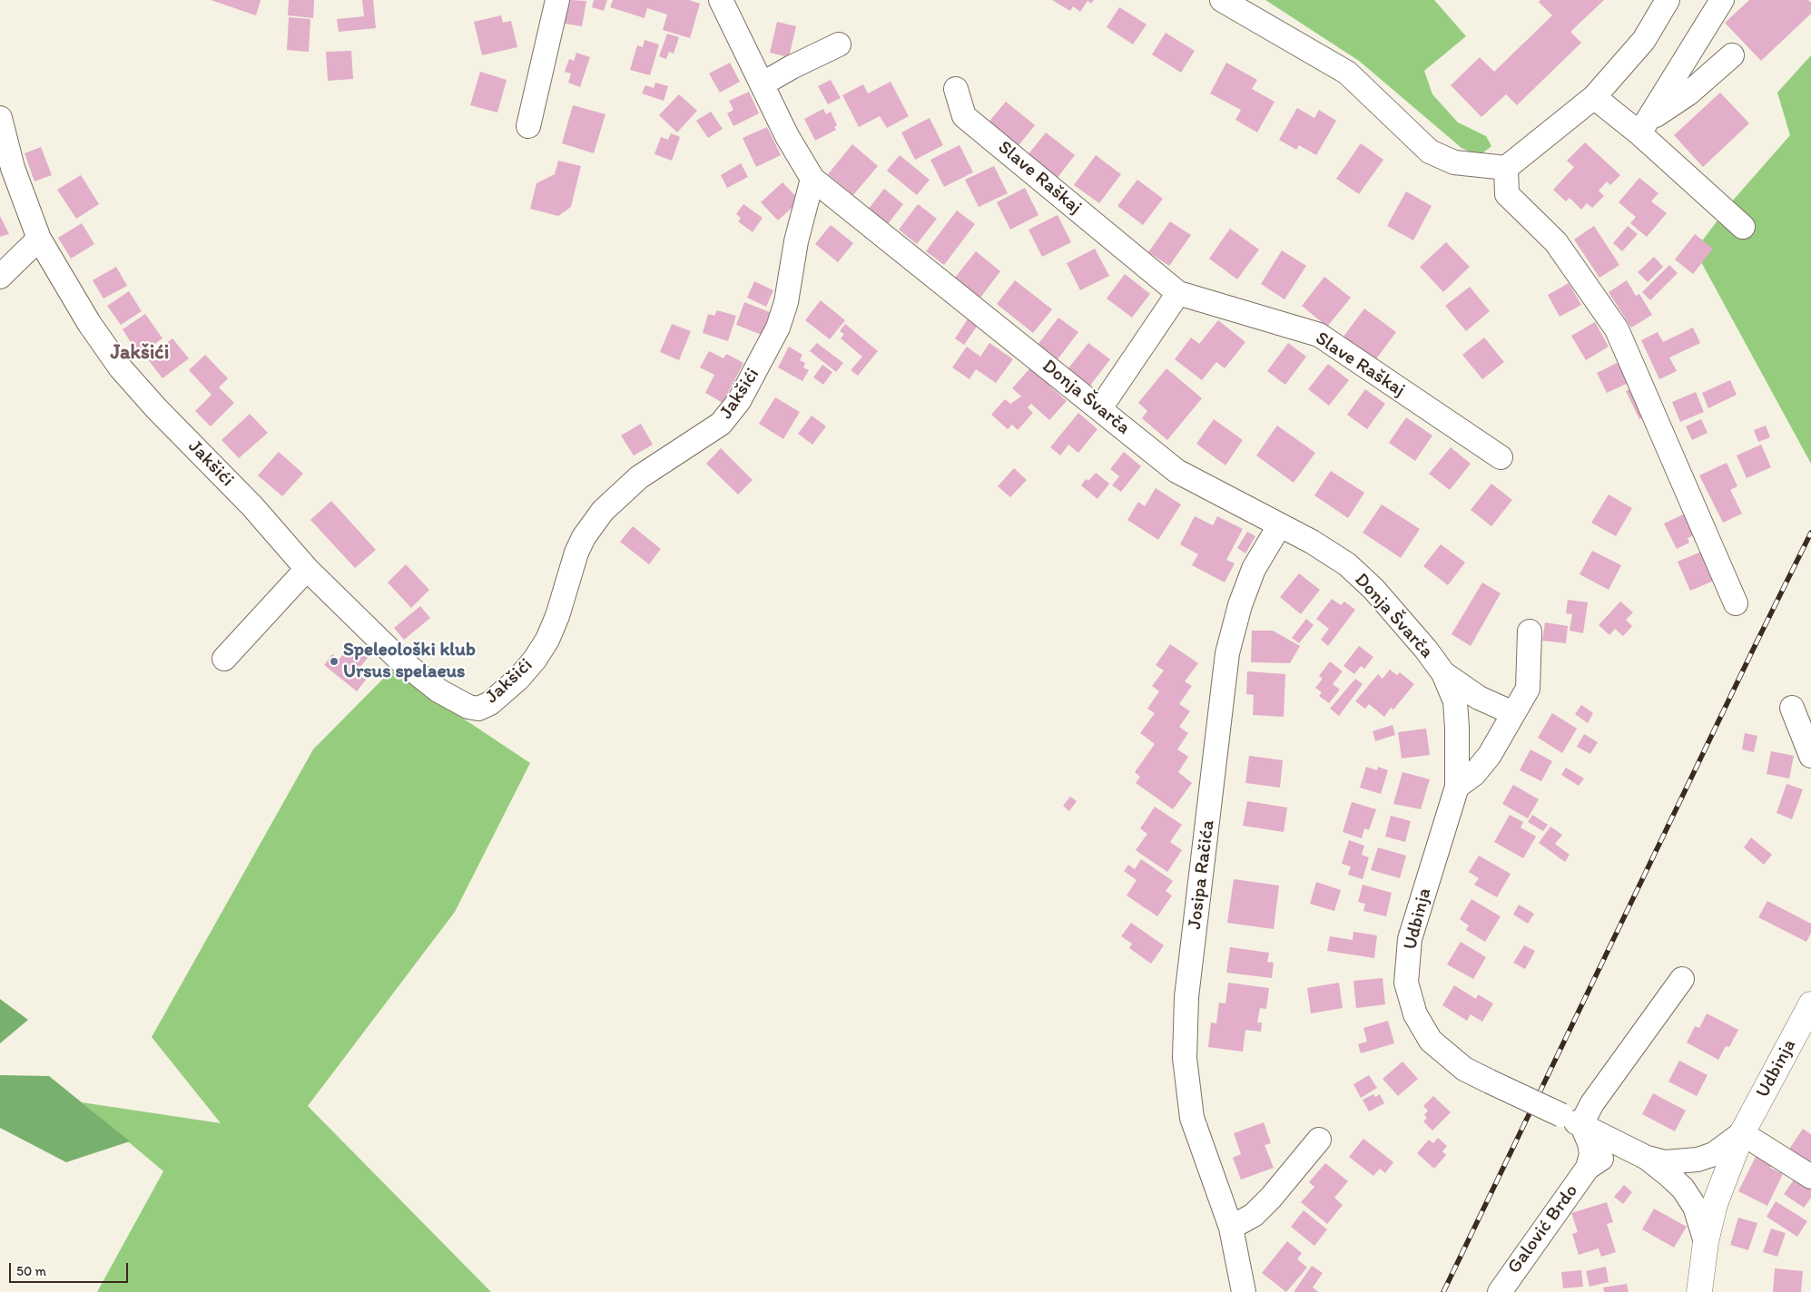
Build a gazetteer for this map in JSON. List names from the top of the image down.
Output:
{
  "streets": {
    "main road": ["Udbinja"],
    "street": [
      "Slave Raškaj",
      "Jakšići",
      "Donja Švarča",
      "Josipa Račića",
      "Galović Brdo"
    ]
  },
  "crossings": [
    ["Jakšići", "Donja Švarča"],
    ["Donja Švarča", "Josipa Račića"],
    ["Donja Švarča", "Udbinja"],
    ["Udbinja", "Galović Brdo"]
  ],
  "districts": ["Jakšići"],
  "places": ["Speleološki klub Ursus spelaeus"],
  "scale_bar": "50 m"
}
